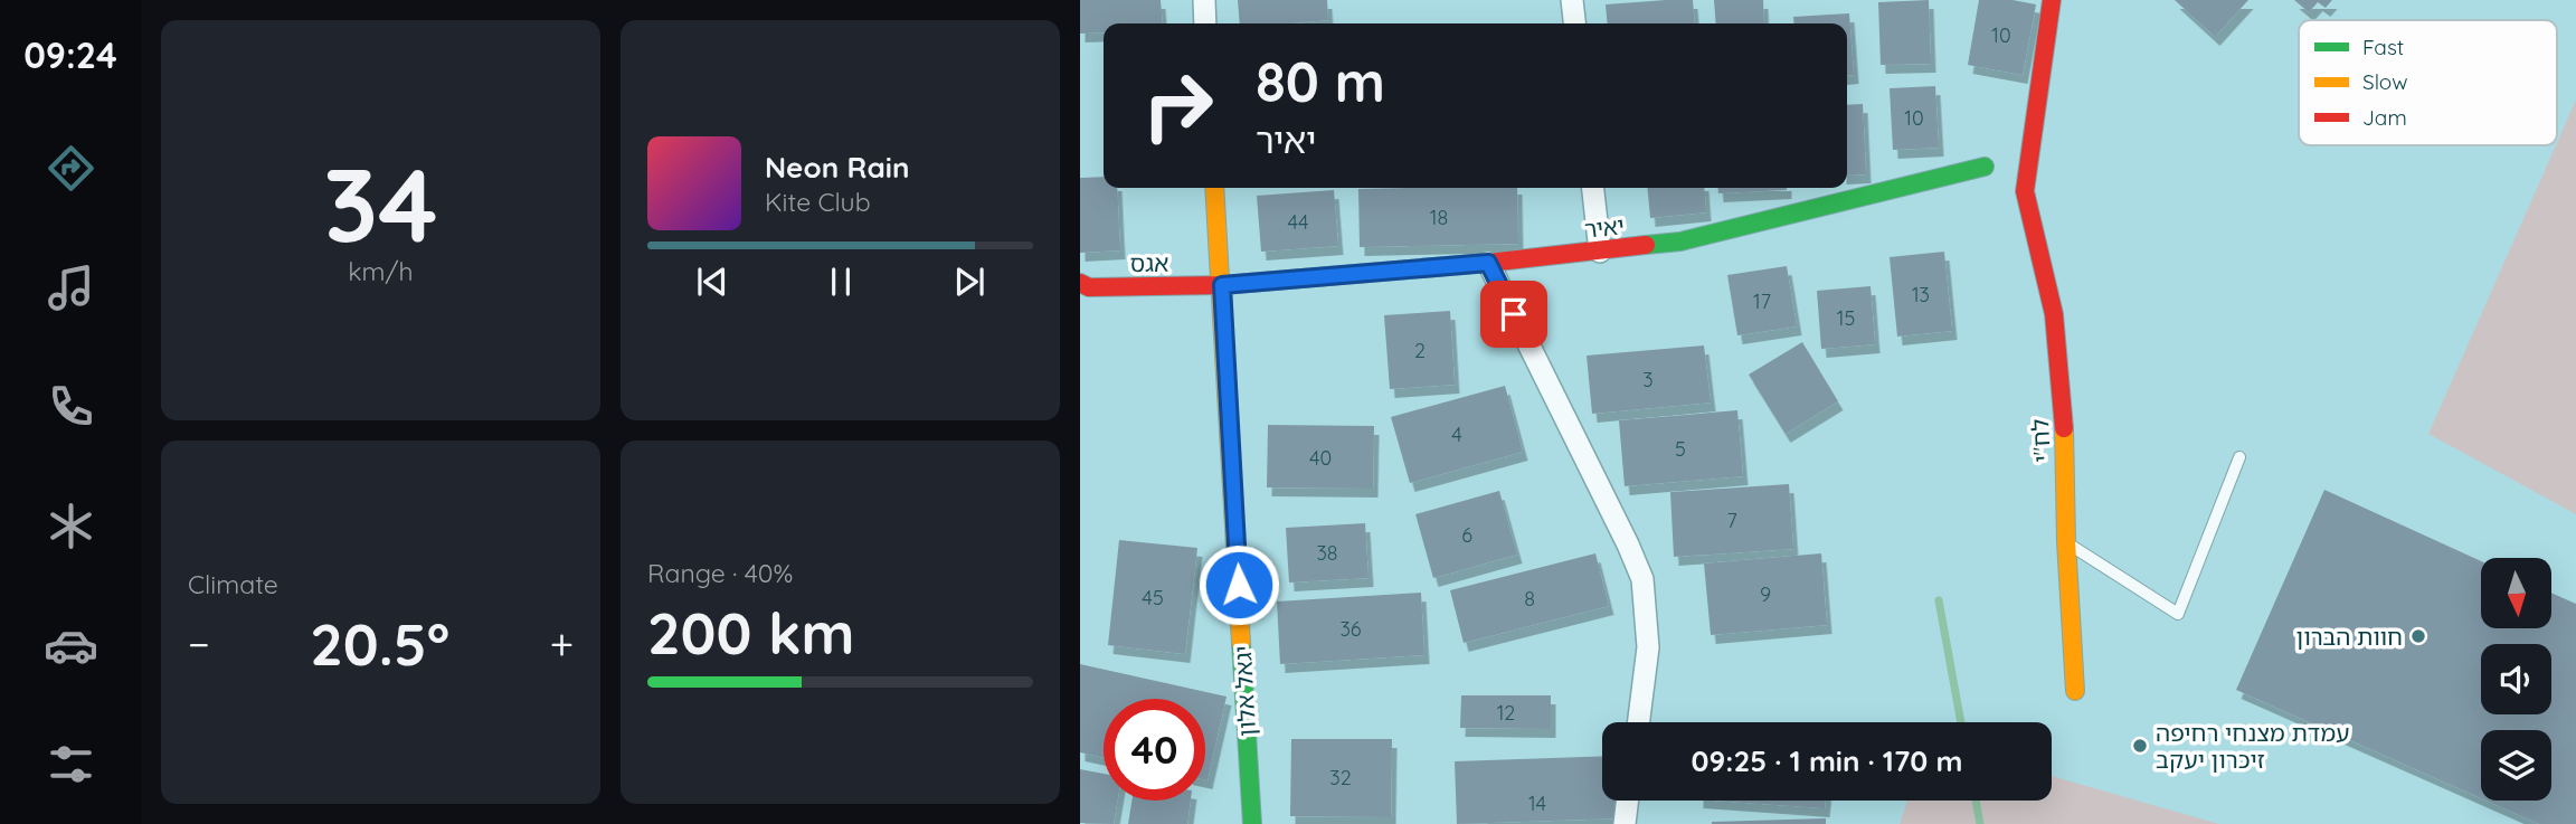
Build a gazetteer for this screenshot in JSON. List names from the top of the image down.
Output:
{
  "streets": {
    "street": [
      "יאיר",
      "אגס",
      "לח\"י",
      "יגאל אלון"
    ]
  },
  "crossings": [
    ["יאיר", "אגס"],
    ["יאיר", "יגאל אלון"],
    ["אגס", "יגאל אלון"]
  ],
  "places": ["חוות הברון", "עמדת מצנחי רחיפה זיכרון יעקב"],
  "house_numbers": [
    "10",
    "10",
    "18",
    "44",
    "13",
    "17",
    "15",
    "2",
    "3",
    "4",
    "5",
    "40",
    "7",
    "6",
    "38",
    "9",
    "45",
    "8",
    "36",
    "12",
    "32",
    "14"
  ],
  "legend": ["Fast", "Slow", "Jam"],
  "north": "bottom",
  "page": {
    "tabs": "09:24",
    "tile": [
      ["34", "km/h"],
      "Climate",
      ["Range · 40%", "200 km"]
    ],
    "turn": ["80 m", "יאיר"],
    "song": ["Neon Rain", "Kite Club"],
    "heat": ["−", "20.5°", "+"],
    "limit": "40",
    "trip": "09:25 · 1 min · 170 m"
  }
}
